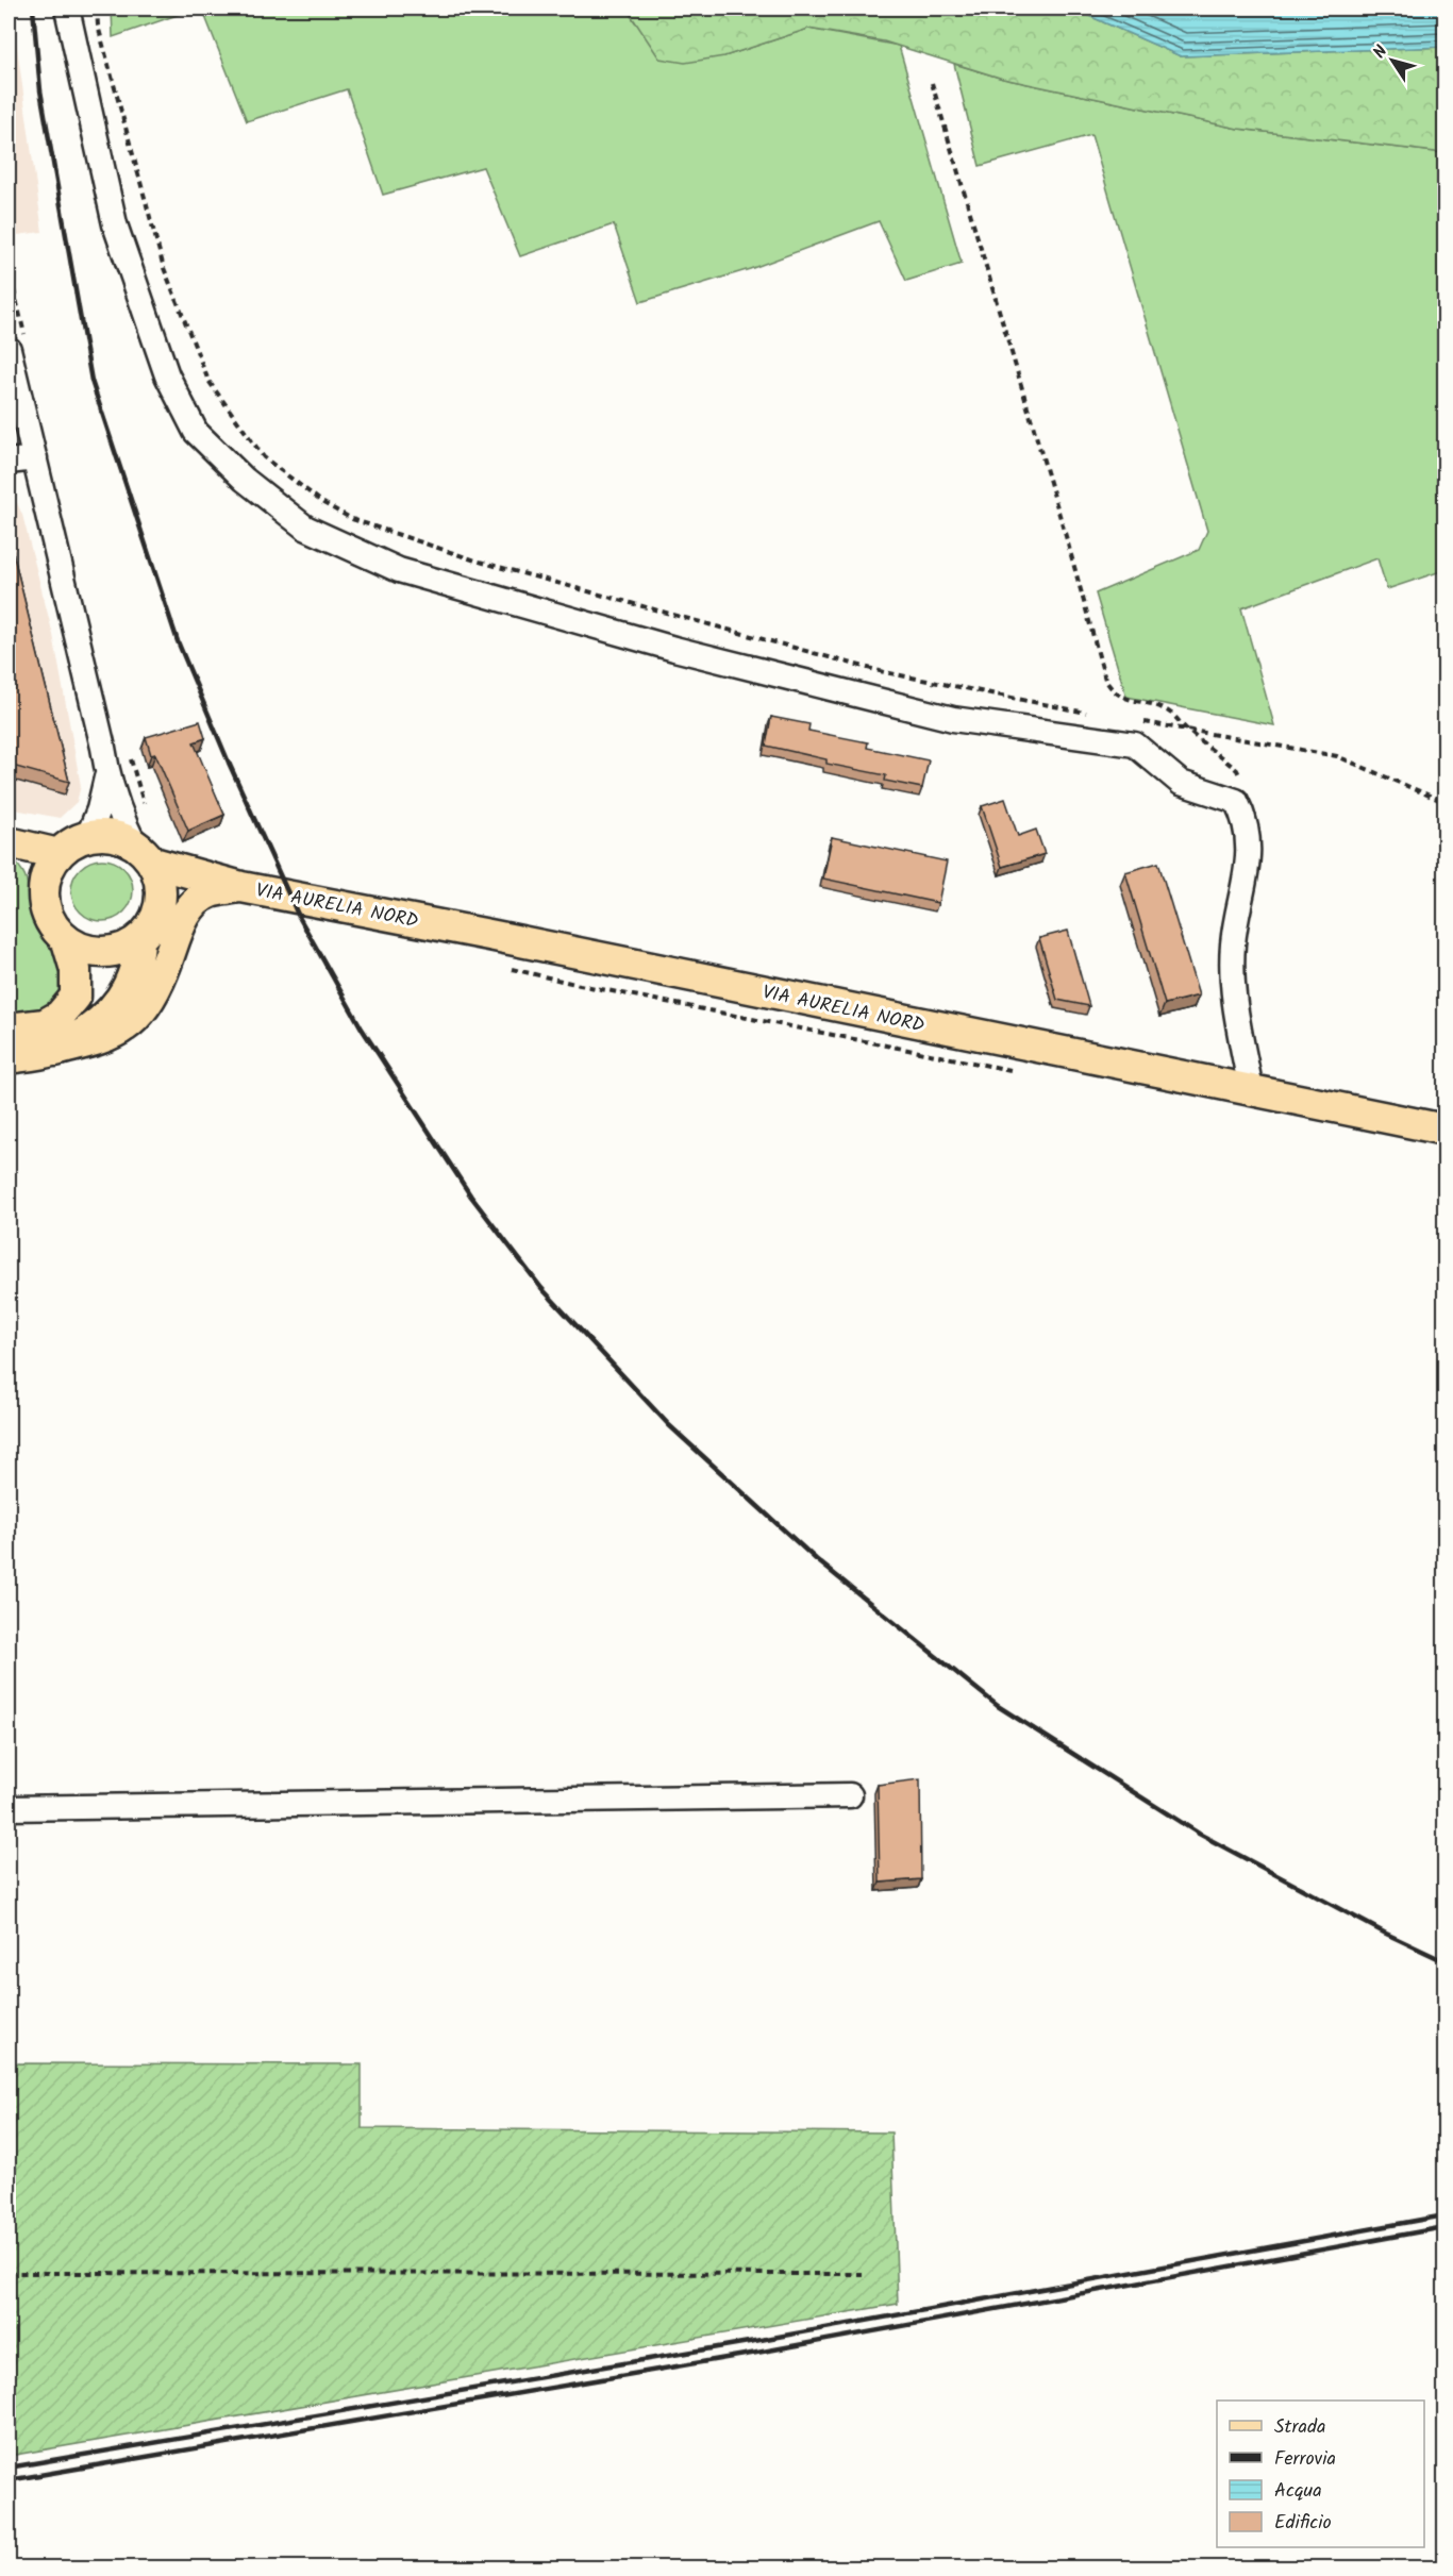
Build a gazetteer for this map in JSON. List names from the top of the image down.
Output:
{
  "streets": {
    "main road": ["VIA AURELIA NORD"]
  },
  "legend": [
    "Strada",
    "Ferrovia",
    "Acqua",
    "Edificio"
  ],
  "north": "top left"
}
